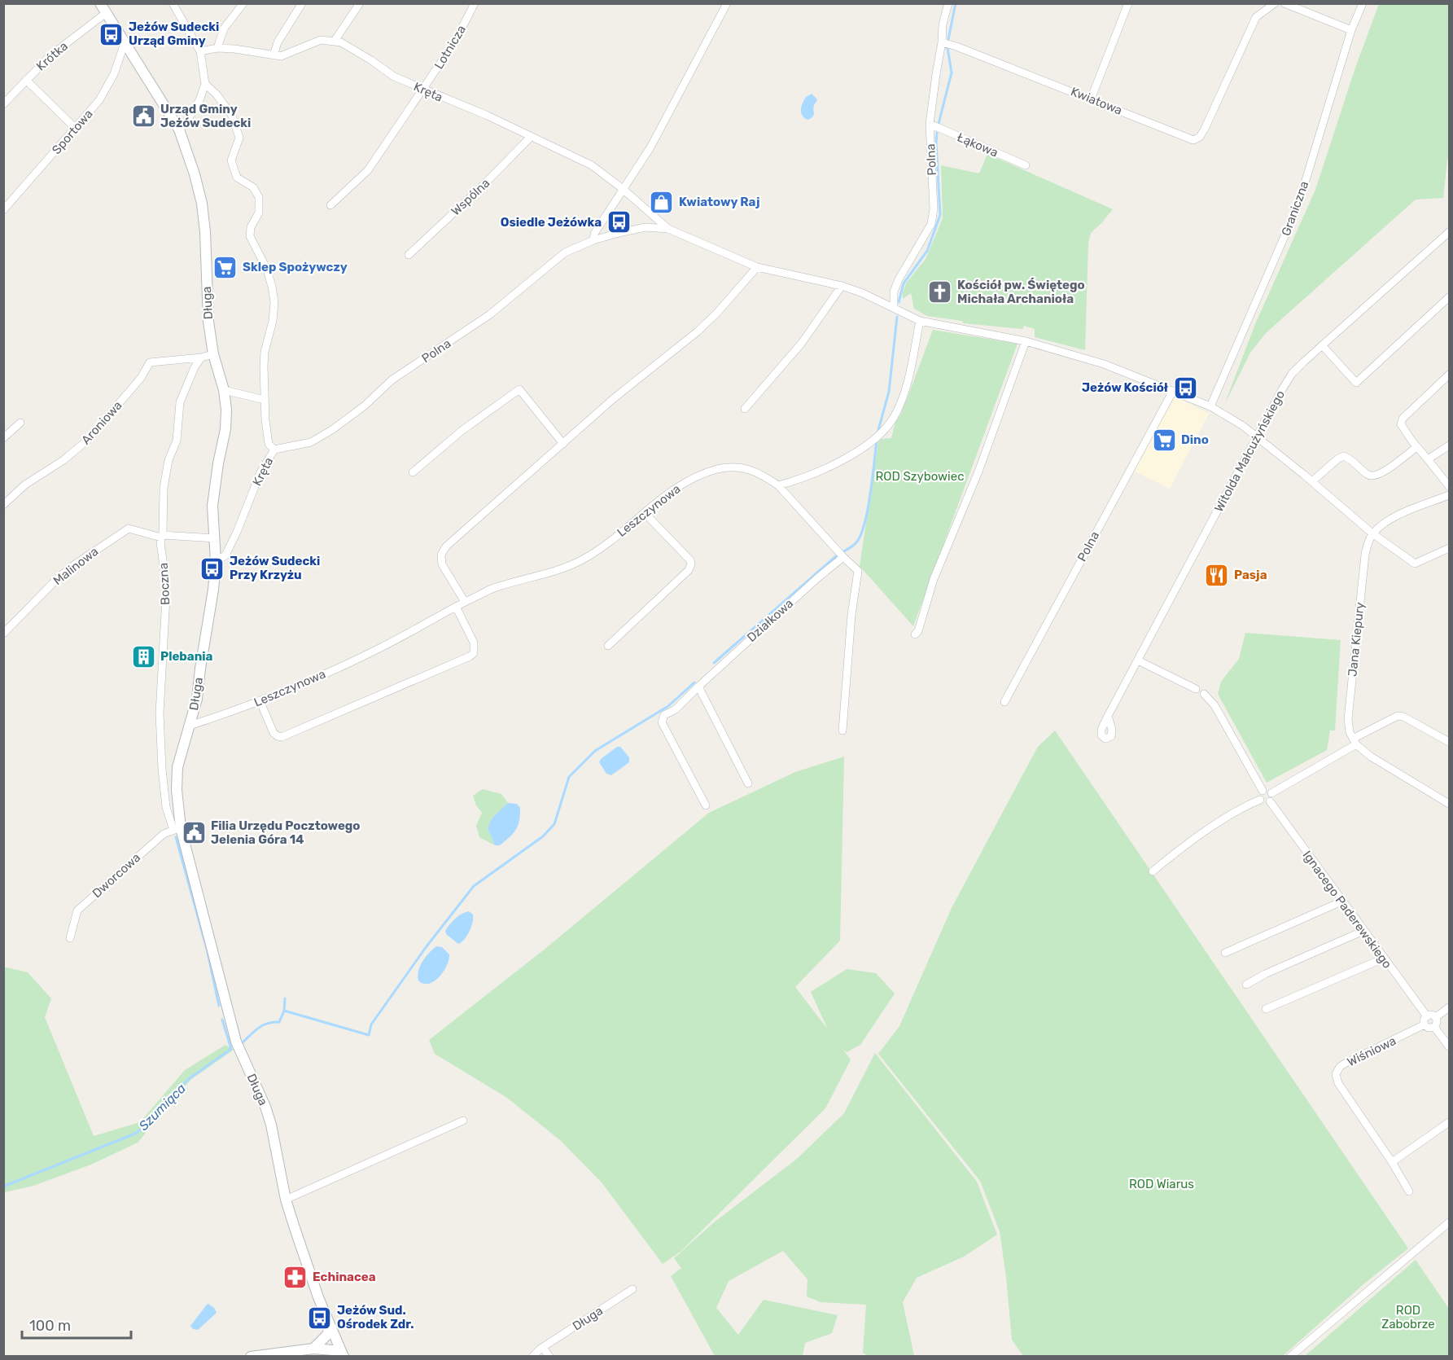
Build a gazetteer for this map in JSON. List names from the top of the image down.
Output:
{
  "streets": {
    "street": [
      "Lotnicza",
      "Krótka",
      "Kręta",
      "Kwiatowa",
      "Sportowa",
      "Łąkowa",
      "Polna",
      "Wspólna",
      "Graniczna",
      "Długa",
      "Aroniowa",
      "Witolda Małcużyńskiego",
      "Leszczynowa",
      "Malinowa",
      "Boczna",
      "Działkowa",
      "Jana Kiepury",
      "Dworcowa",
      "Ignacego Paderewskiego",
      "Wiśniowa"
    ]
  },
  "crossings": [
    ["Lotnicza", "Kręta"],
    ["Krótka", "Długa"],
    ["Kręta", "Polna"],
    ["Kręta", "Wspólna"],
    ["Kręta", "Długa"],
    ["Kwiatowa", "Polna"],
    ["Sportowa", "Długa"],
    ["Łąkowa", "Polna"],
    ["Polna", "Graniczna"],
    ["Polna", "Witolda Małcużyńskiego"],
    ["Długa", "Leszczynowa"],
    ["Długa", "Boczna"],
    ["Długa", "Dworcowa"],
    ["Aroniowa", "Boczna"],
    ["Malinowa", "Boczna"],
    ["Boczna", "Dworcowa"],
    ["Ignacego Paderewskiego", "Wiśniowa"]
  ],
  "water": ["Szumiąca"],
  "parks": ["ROD Szybowiec", "ROD Wiarus", "ROD Zabobrze"],
  "places": {
    "bus stop": [
      "Jeżów Sudecki Urząd Gminy",
      "Osiedle Jeżówka",
      "Jeżów Kościół",
      "Jeżów Sudecki Przy Krzyżu",
      "Jeżów Sud. Ośrodek Zdr."
    ],
    "public building": ["Urząd Gminy Jeżów Sudecki", "Filia Urzędu Pocztowego Jelenia Góra 14"],
    "shop": ["Kwiatowy Raj"],
    "supermarket": ["Sklep Spożywczy", "Dino"],
    "church": ["Kościół pw. Świętego Michała Archanioła"],
    "restaurant": ["Pasja"],
    "building": ["Plebania"],
    "pharmacy": ["Echinacea"]
  },
  "scale_bar": "100 m"
}
